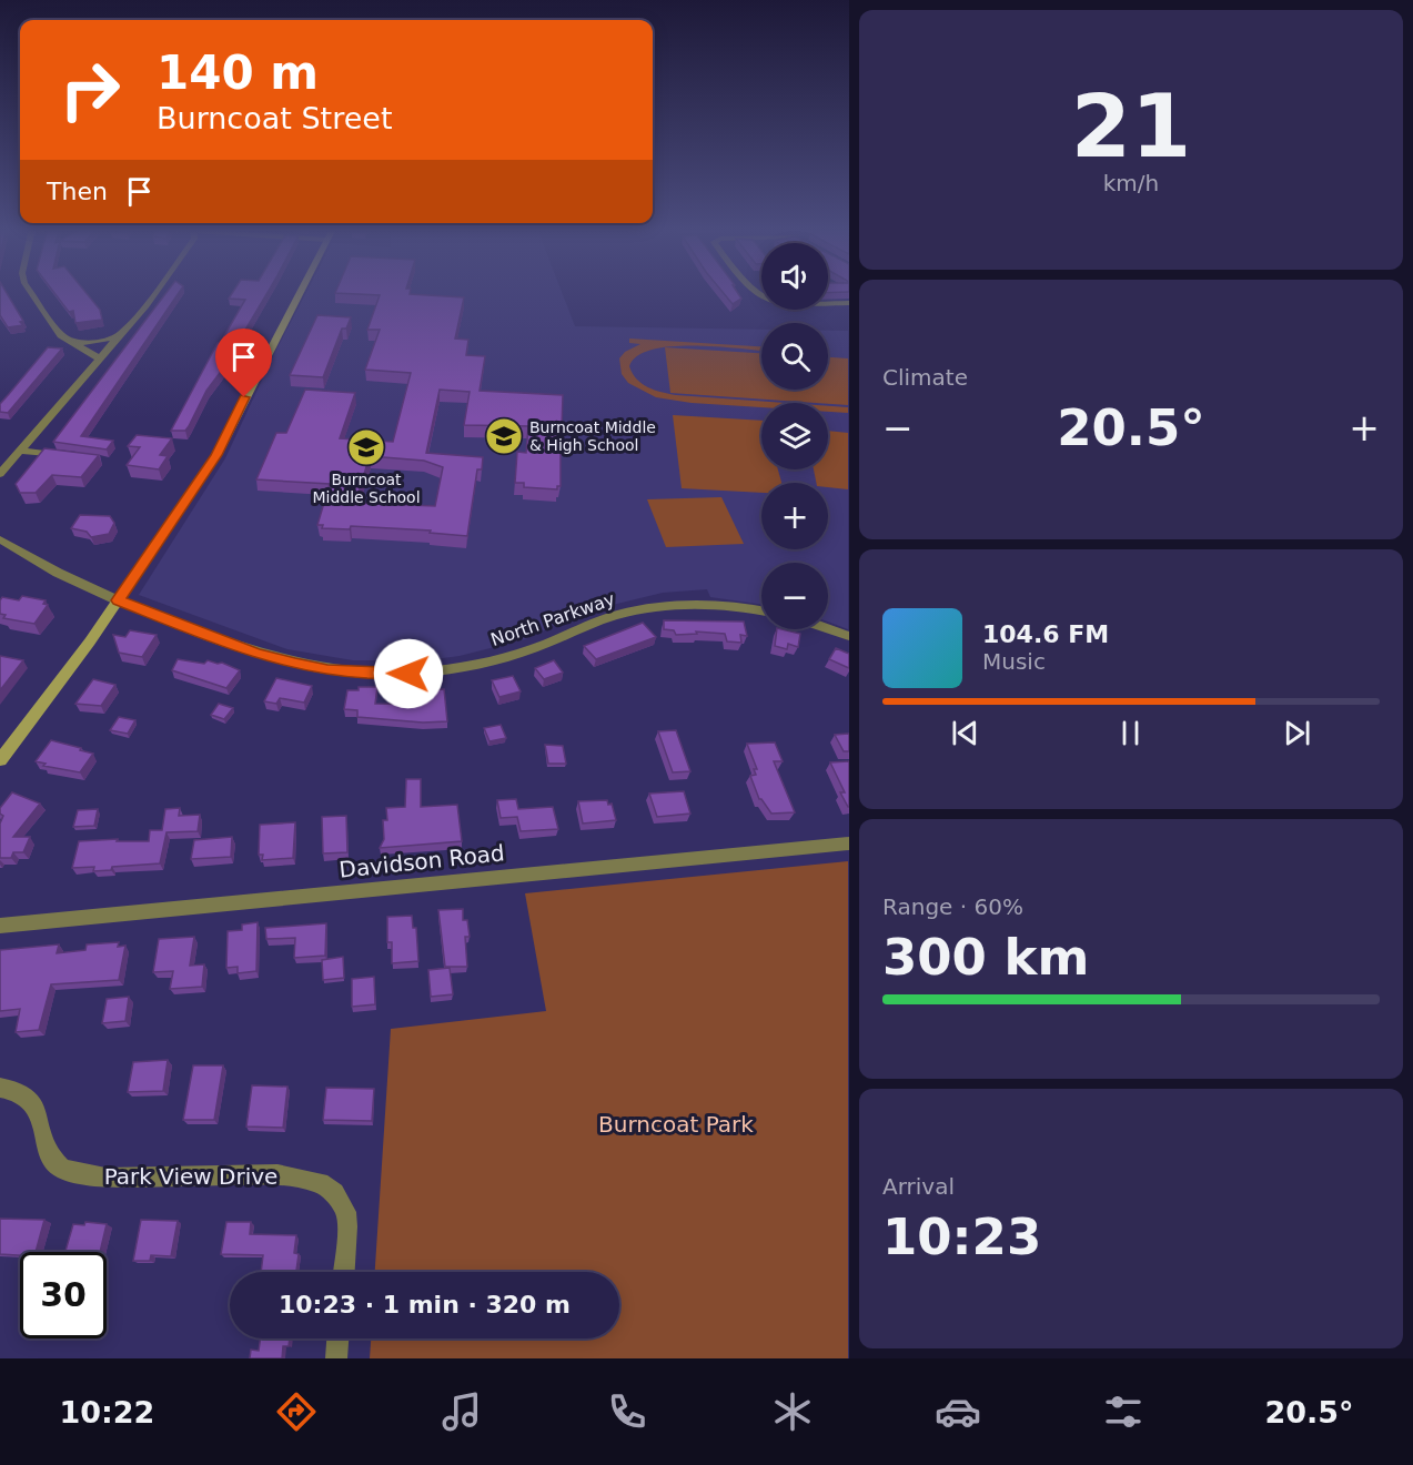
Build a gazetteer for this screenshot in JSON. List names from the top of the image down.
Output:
{
  "streets": {
    "street": ["North Parkway", "Davidson Road", "Park View Drive"]
  },
  "parks": ["Burncoat Park"],
  "places": {
    "school or university": ["Burncoat Middle & High School", "Burncoat Middle School"]
  },
  "page": {
    "tile": [
      ["21", "km/h"],
      "Climate",
      ["Range · 60%", "300 km"],
      ["Arrival", "10:23"]
    ],
    "turn": ["140 m", "Burncoat Street"],
    "then": "Then",
    "map_buttons": ["+", "−"],
    "heat": ["−", "20.5°", "+"],
    "song": ["104.6 FM", "Music"],
    "limit": "30",
    "trip": "10:23 · 1 min · 320 m",
    "tabs": ["10:22", "20.5°"]
  }
}
